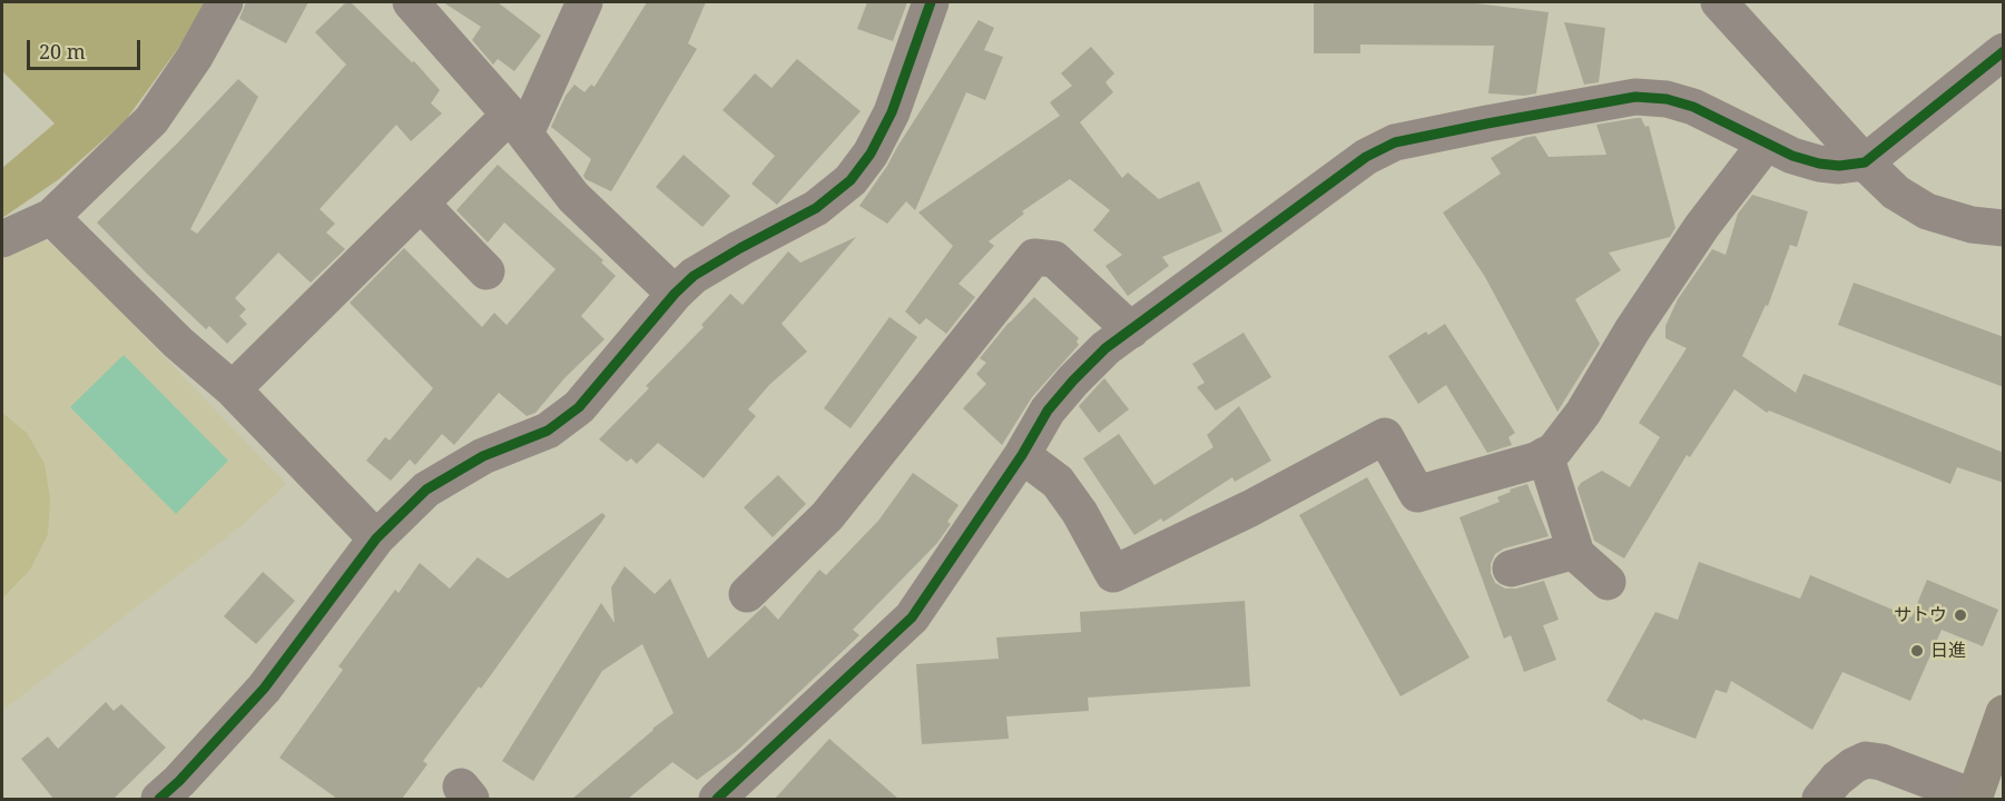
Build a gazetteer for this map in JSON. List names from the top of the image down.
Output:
{
  "places": ["サトウ", "日進"],
  "scale_bar": "20 m"
}
